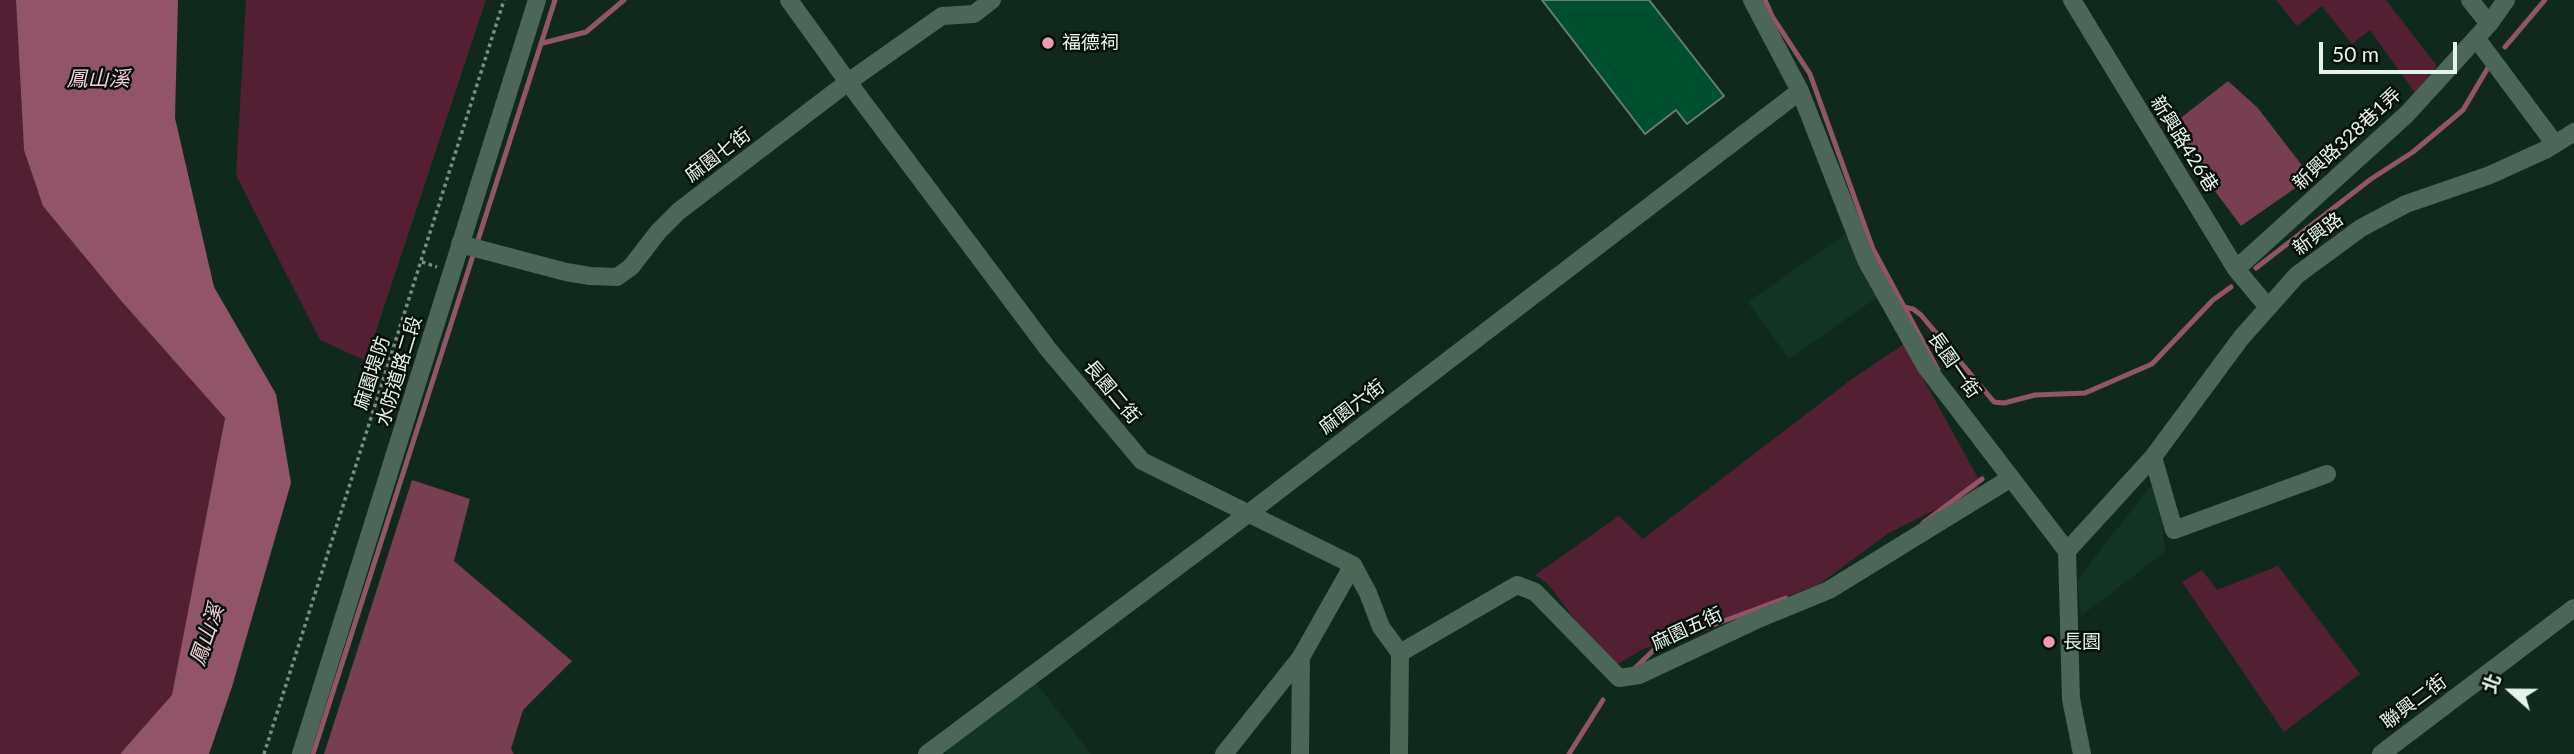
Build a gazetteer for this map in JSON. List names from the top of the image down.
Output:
{
  "streets": {
    "street": [
      "新興路328巷1弄",
      "新興路426巷",
      "麻園七街",
      "新興路",
      "長園一街",
      "水防道路二段",
      "長園二街",
      "麻園六街",
      "麻園五街",
      "聯興二街"
    ],
    "path": ["麻園堤防"]
  },
  "crossings": [
    ["新興路328巷1弄", "新興路426巷"],
    ["新興路426巷", "新興路"],
    ["麻園七街", "水防道路二段"],
    ["麻園七街", "長園二街"],
    ["新興路", "長園一街"],
    ["長園一街", "麻園六街"],
    ["長園一街", "麻園五街"],
    ["長園二街", "麻園六街"]
  ],
  "water": ["鳳山溪"],
  "places": ["福德祠", "長園"],
  "scale_bar": "50 m",
  "north": "left"
}
